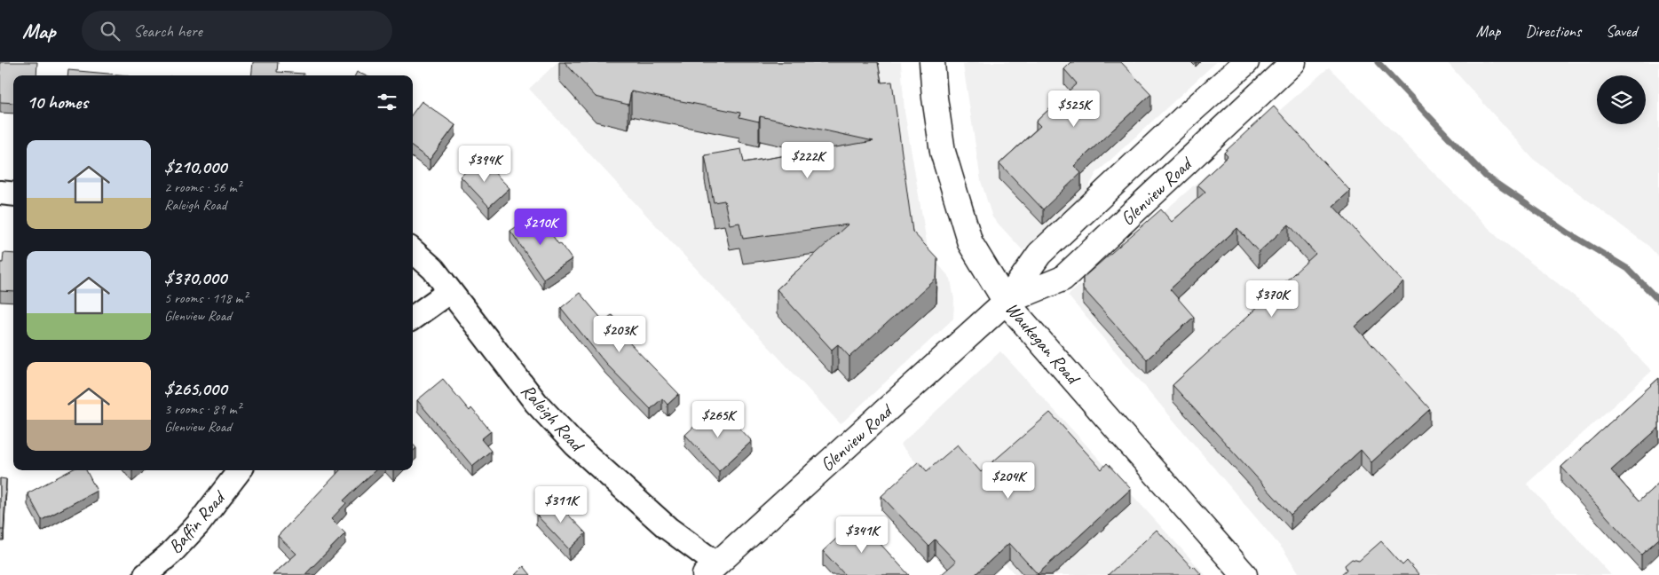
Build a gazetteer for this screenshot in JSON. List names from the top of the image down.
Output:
{
  "streets": {
    "main road": ["Glenview Road", "Waukegan Road"],
    "street": ["Raleigh Road", "Baffin Road"]
  },
  "crossings": [
    ["Glenview Road", "Waukegan Road"],
    ["Glenview Road", "Raleigh Road"]
  ],
  "page": {
    "header": "Map",
    "search": "Search here",
    "nav": ["Map", "Directions", "Saved"],
    "heading": "10 homes",
    "price": [
      "$525K",
      "$222K",
      "$394K",
      "$210K",
      "$370K",
      "$203K",
      "$265K",
      "$204K",
      "$311K",
      "$341K"
    ],
    "list": [
      {
        "name": "$210,000",
        "note": "2 rooms · 56 m² · Raleigh Road"
      },
      {
        "name": "$370,000",
        "note": "5 rooms · 118 m² · Glenview Road"
      },
      {
        "name": "$265,000",
        "note": "3 rooms · 89 m² · Glenview Road"
      }
    ]
  }
}
